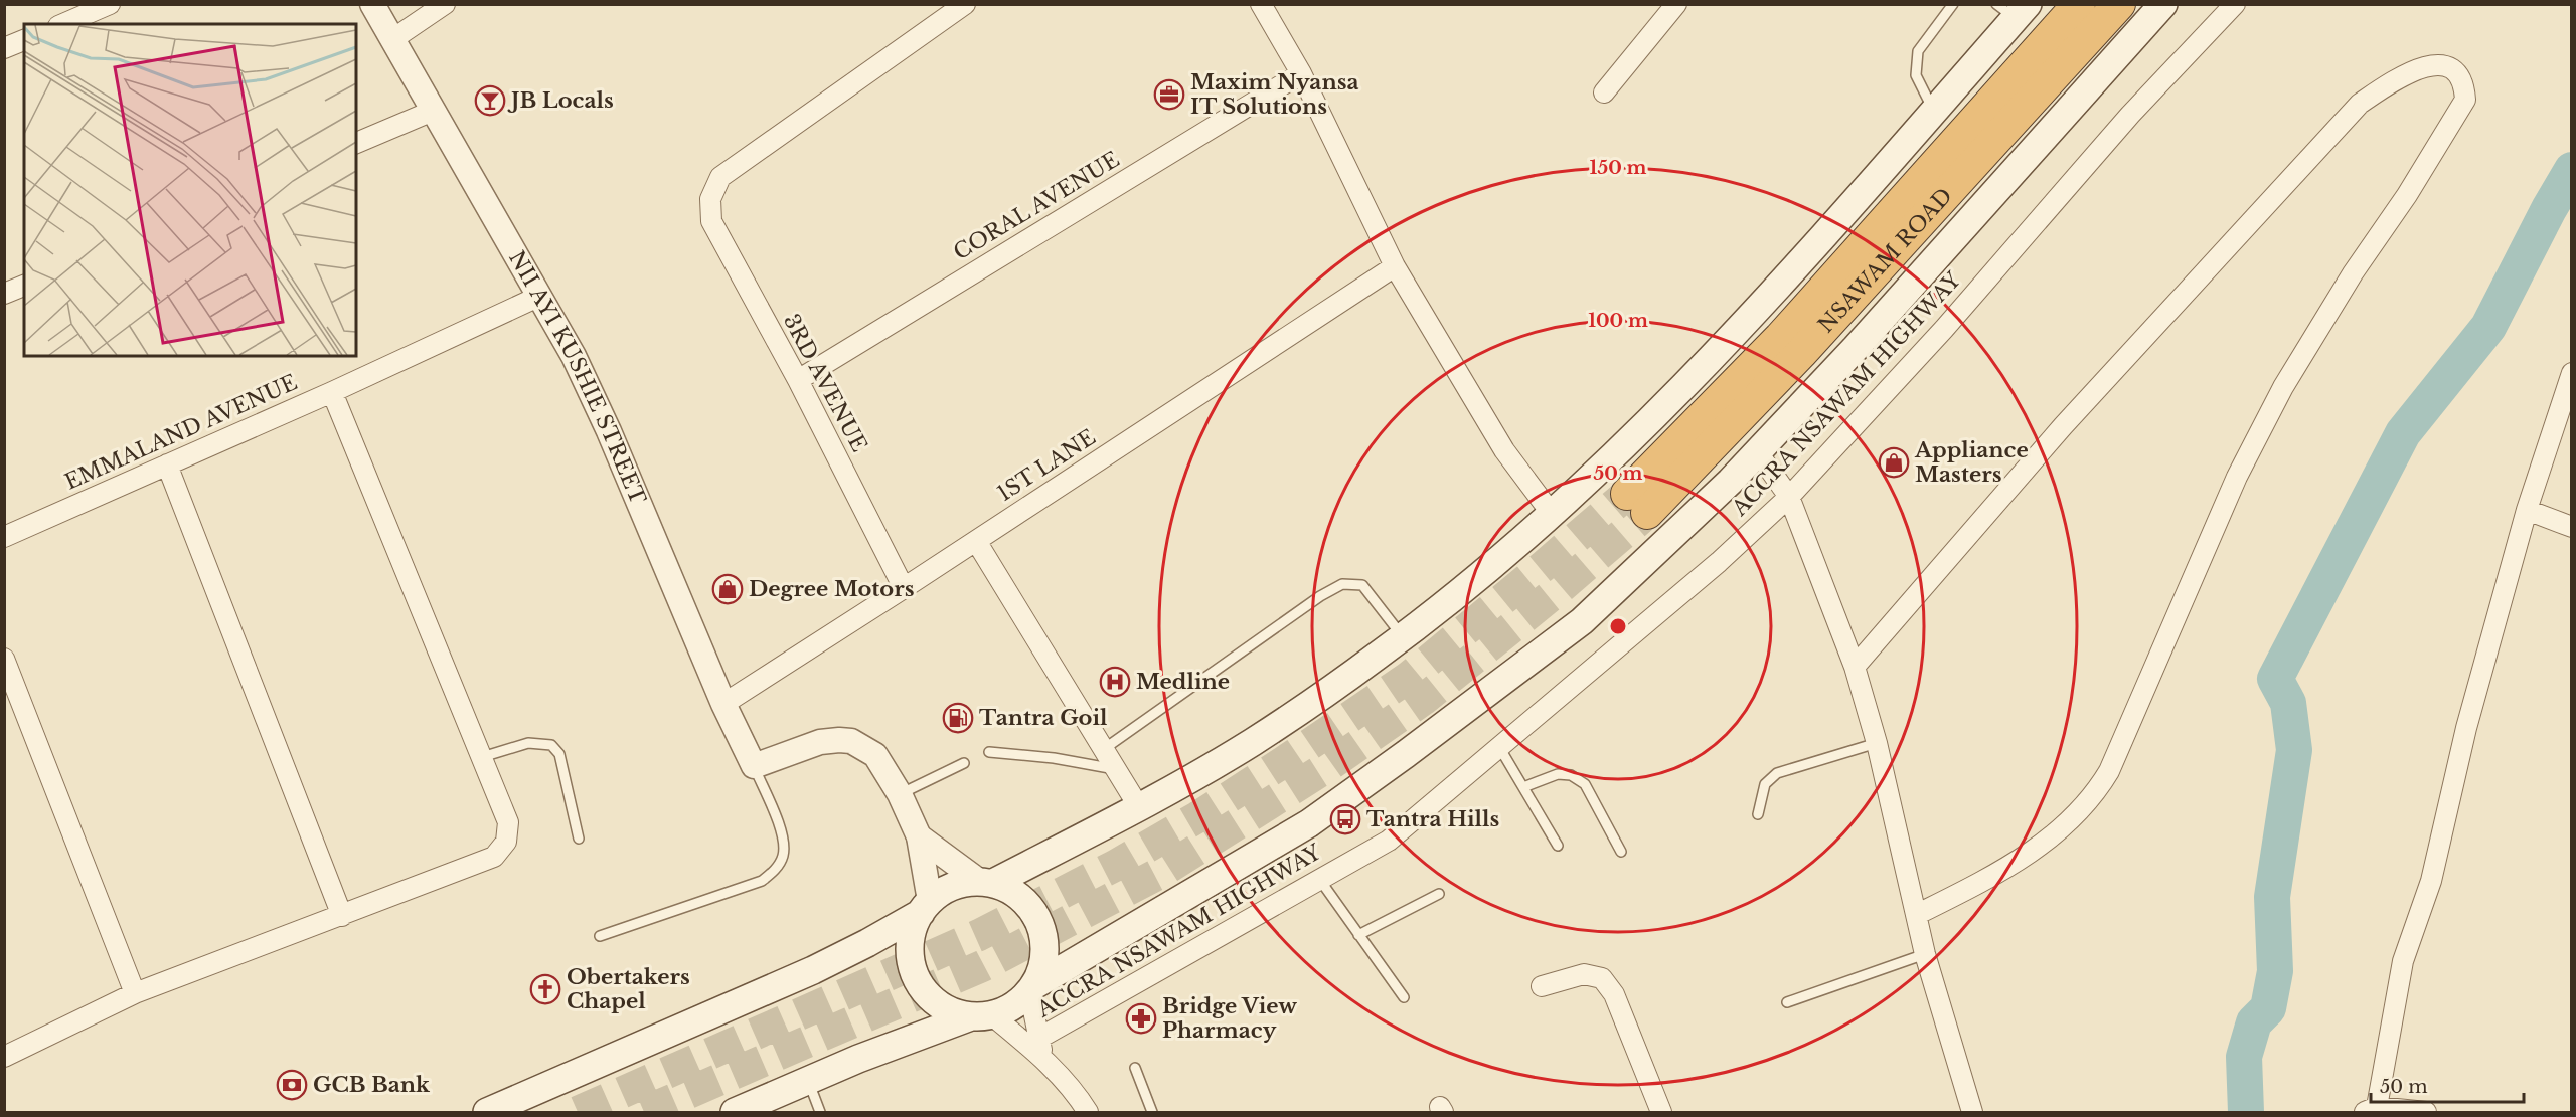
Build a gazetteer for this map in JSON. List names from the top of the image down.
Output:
{
  "streets": {
    "highway": ["NSAWAM ROAD"],
    "street": [
      "CORAL AVENUE",
      "NII AYI KUSHIE STREET",
      "3RD AVENUE",
      "ACCRA NSAWAM HIGHWAY",
      "EMMALAND AVENUE",
      "1ST LANE"
    ]
  },
  "crossings": [
    ["CORAL AVENUE", "3RD AVENUE"],
    ["NII AYI KUSHIE STREET", "EMMALAND AVENUE"],
    ["NII AYI KUSHIE STREET", "1ST LANE"],
    ["3RD AVENUE", "1ST LANE"]
  ],
  "places": {
    "office": ["Maxim Nyansa IT Solutions"],
    "bar": ["JB Locals"],
    "shop": ["Appliance Masters", "Degree Motors"],
    "hospital": ["Medline"],
    "fuel station": ["Tantra Goil"],
    "bus stop": ["Tantra Hills"],
    "church": ["Obertakers Chapel"],
    "pharmacy": ["Bridge View Pharmacy"],
    "bank": ["GCB Bank"]
  },
  "scale_bar": "50 m",
  "rings": ["150 m", "100 m", "50 m"]
}
